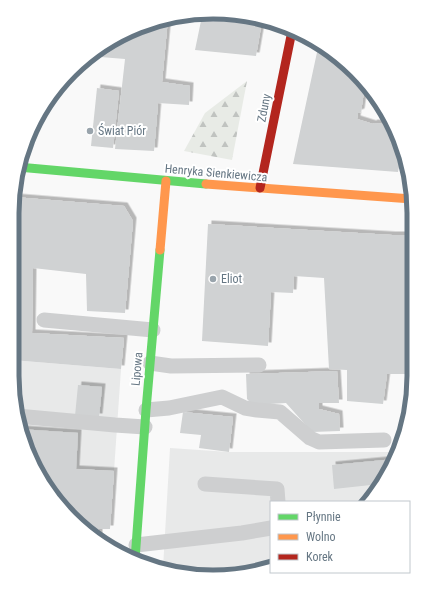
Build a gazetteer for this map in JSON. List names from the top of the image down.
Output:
{
  "streets": {
    "street": ["Zduny", "Henryka Sienkiewicza", "Lipowa"]
  },
  "crossings": [
    ["Zduny", "Henryka Sienkiewicza"],
    ["Henryka Sienkiewicza", "Lipowa"]
  ],
  "places": ["Świat Piór", "Eliot"],
  "legend": ["Płynnie", "Wolno", "Korek"]
}
